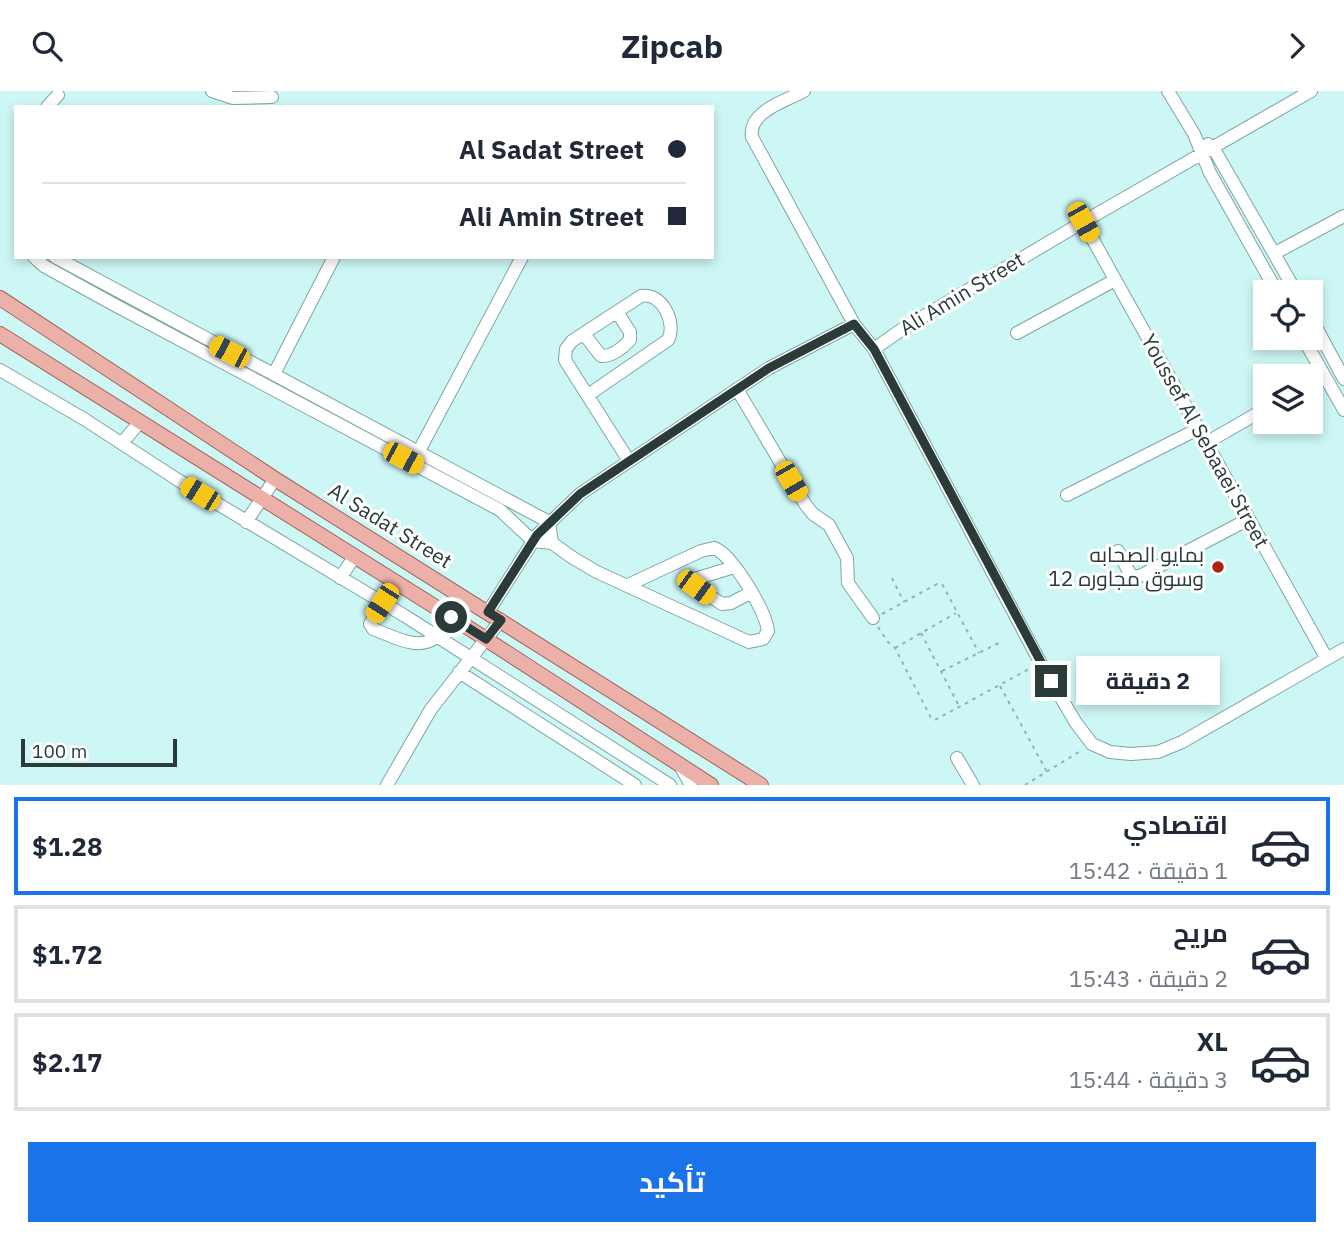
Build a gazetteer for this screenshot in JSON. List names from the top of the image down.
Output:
{
  "streets": {
    "main road": ["Al Sadat Street"],
    "street": ["Ali Amin Street", "Youssef Al Sebaaei Street"]
  },
  "crossings": [
    ["Ali Amin Street", "Youssef Al Sebaaei Street"]
  ],
  "places": ["بمايو الصحابه وسوق مجاوره 12"],
  "scale_bar": "100 m",
  "page": {
    "header": "Zipcab",
    "banner": ["Al Sadat Street", "Ali Amin Street"],
    "bubble": "2 دقيقة",
    "scale": "100 m",
    "list": [
      {
        "name": "اقتصادي",
        "note": "1 دقيقة · 15:42",
        "value": "$1.28"
      },
      {
        "name": "مريح",
        "note": "2 دقيقة · 15:43",
        "value": "$1.72"
      },
      {
        "name": "XL",
        "note": "3 دقيقة · 15:44",
        "value": "$2.17"
      }
    ],
    "buttons": "تأكيد"
  }
}
